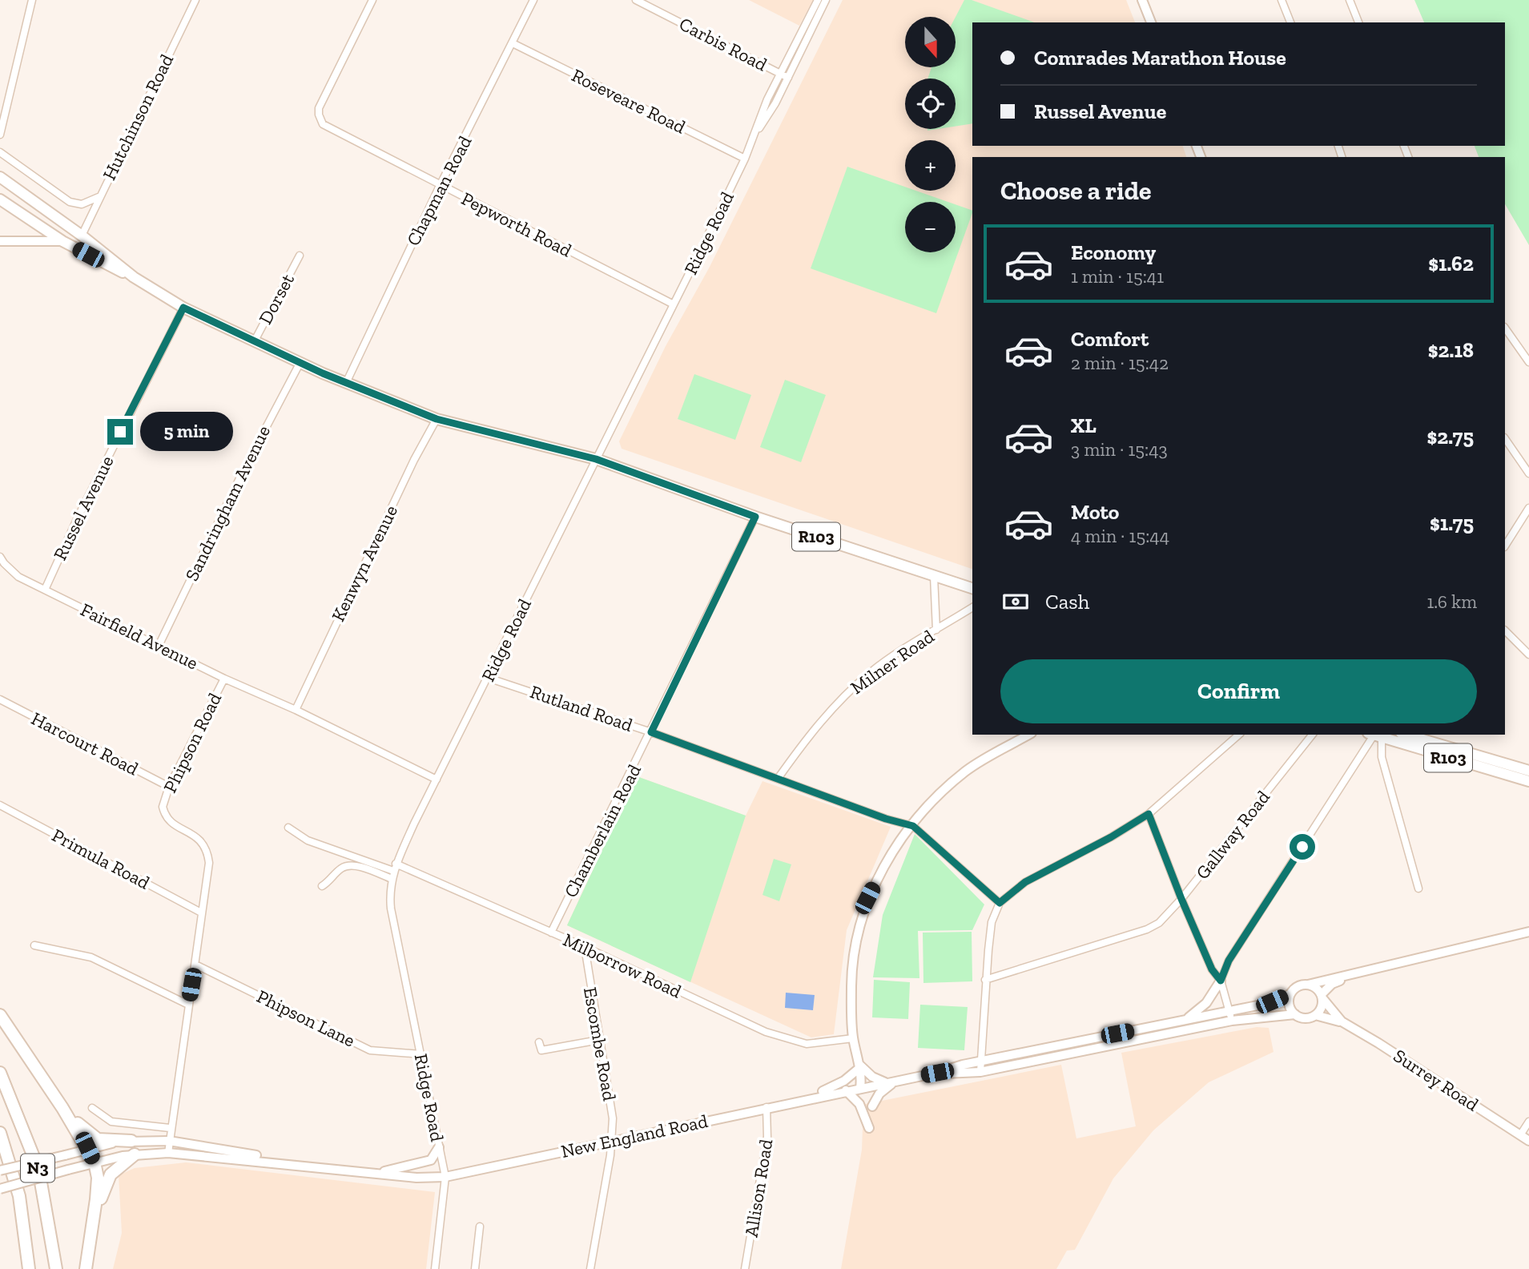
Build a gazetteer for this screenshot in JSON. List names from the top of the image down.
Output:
{
  "streets": {
    "highway": ["N3"],
    "main road": ["R103"],
    "street": [
      "Carbis Road",
      "Roseveare Road",
      "Hutchinson Road",
      "Chapman Road",
      "Pepworth Road",
      "Ridge Road",
      "Dorset",
      "Sandringham Avenue",
      "Russel Avenue",
      "Kenwyn Avenue",
      "Fairfield Avenue",
      "Milner Road",
      "Rutland Road",
      "Phipson Road",
      "Harcourt Road",
      "Chamberlain Road",
      "Gallway Road",
      "Primula Road",
      "Milborrow Road",
      "Phipson Lane",
      "Escombe Road",
      "Surrey Road",
      "New England Road",
      "Allison Road"
    ]
  },
  "crossings": [
    ["Carbis Road", "Ridge Road"],
    ["Roseveare Road", "Chapman Road"],
    ["Roseveare Road", "Ridge Road"],
    ["Hutchinson Road", "R103"],
    ["Chapman Road", "Pepworth Road"],
    ["Chapman Road", "R103"],
    ["Pepworth Road", "Ridge Road"],
    ["Ridge Road", "R103"],
    ["Ridge Road", "Fairfield Avenue"],
    ["Ridge Road", "Rutland Road"],
    ["Ridge Road", "Milborrow Road"],
    ["Ridge Road", "Phipson Lane"],
    ["Ridge Road", "New England Road"],
    ["Dorset", "R103"],
    ["Sandringham Avenue", "R103"],
    ["Sandringham Avenue", "Fairfield Avenue"],
    ["Russel Avenue", "R103"],
    ["Russel Avenue", "Fairfield Avenue"],
    ["R103", "Kenwyn Avenue"],
    ["R103", "Chamberlain Road"],
    ["Kenwyn Avenue", "Fairfield Avenue"],
    ["Fairfield Avenue", "Phipson Road"],
    ["Milner Road", "Rutland Road"],
    ["Rutland Road", "Chamberlain Road"],
    ["Phipson Road", "Harcourt Road"],
    ["Phipson Road", "Primula Road"],
    ["Phipson Road", "Phipson Lane"],
    ["Phipson Road", "New England Road"],
    ["Chamberlain Road", "Milborrow Road"],
    ["Milborrow Road", "Escombe Road"],
    ["Escombe Road", "New England Road"],
    ["Surrey Road", "New England Road"],
    ["New England Road", "Allison Road"]
  ],
  "north": "bottom",
  "page": {
    "map_buttons": ["+", "−"],
    "banner": ["Comrades Marathon House", "Russel Avenue"],
    "heading": "Choose a ride",
    "list": [
      {
        "name": "Economy",
        "note": "1 min · 15:41",
        "value": "$1.62"
      },
      {
        "name": "Comfort",
        "note": "2 min · 15:42",
        "value": "$2.18"
      },
      {
        "name": "XL",
        "note": "3 min · 15:43",
        "value": "$2.75"
      },
      {
        "name": "Moto",
        "note": "4 min · 15:44",
        "value": "$1.75"
      }
    ],
    "bubble": "5 min",
    "pay": ["Cash", "1.6 km"],
    "buttons": "Confirm"
  }
}
